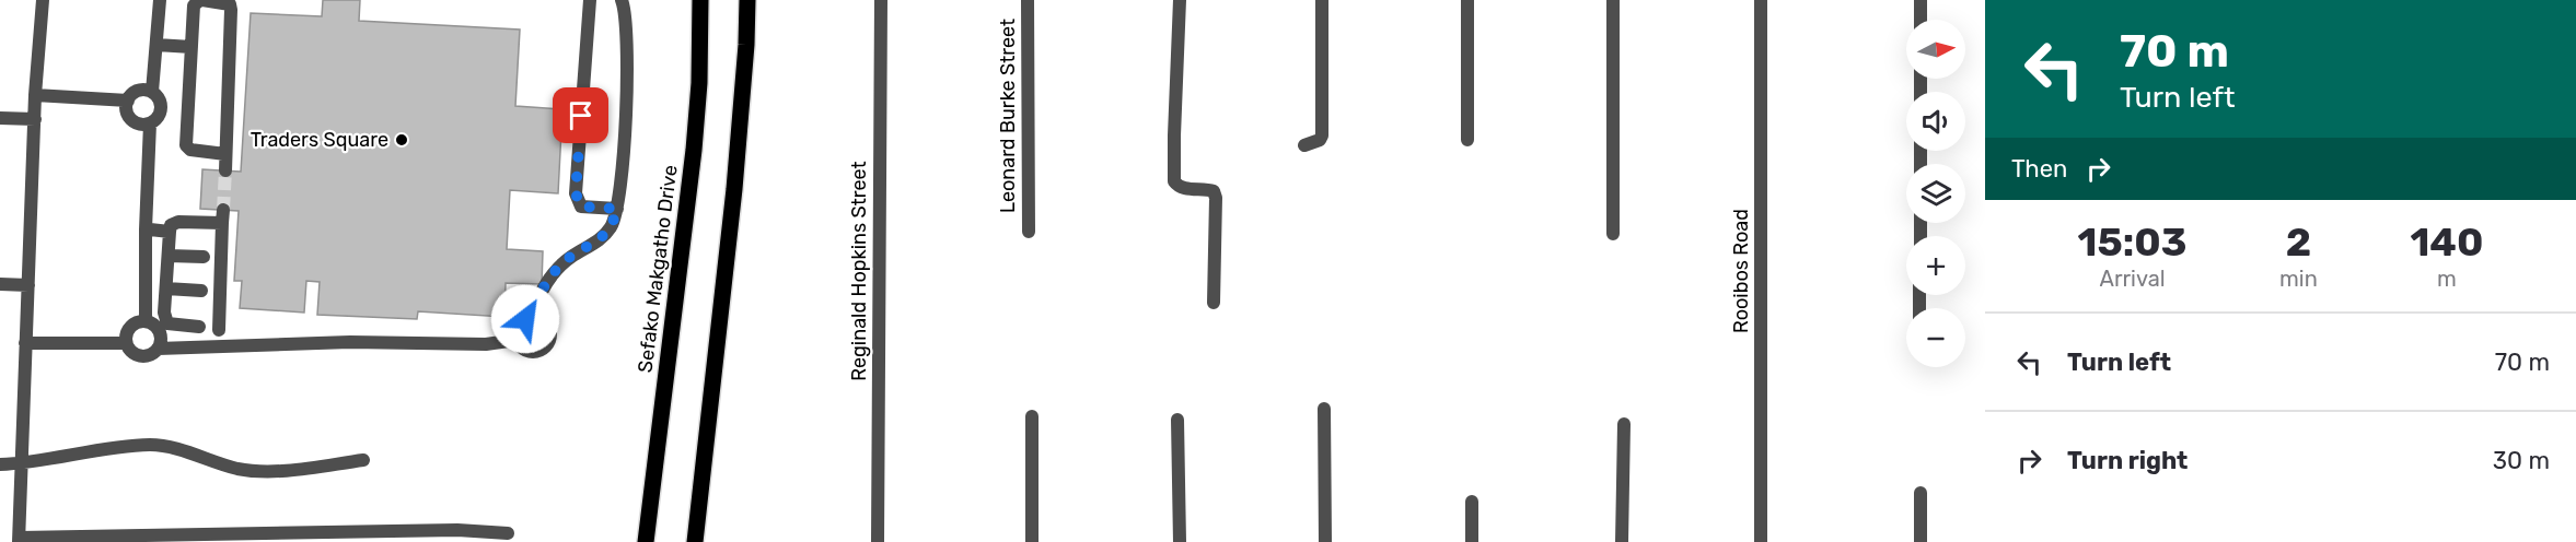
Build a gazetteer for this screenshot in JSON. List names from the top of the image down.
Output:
{
  "streets": {
    "main road": ["Sefako Makgatho Drive"],
    "street": ["Leonard Burke Street", "Reginald Hopkins Street", "Rooibos Road"]
  },
  "places": ["Traders Square"],
  "north": "right",
  "page": {
    "turn": ["70 m", "Turn left"],
    "map_buttons": ["+", "−"],
    "then": "Then",
    "eta": [
      "15:03",
      "Arrival",
      "2",
      "min",
      "140",
      "m"
    ],
    "list": [
      {
        "name": "Turn left",
        "value": "70 m"
      },
      {
        "name": "Turn right",
        "value": "30 m"
      }
    ]
  }
}
